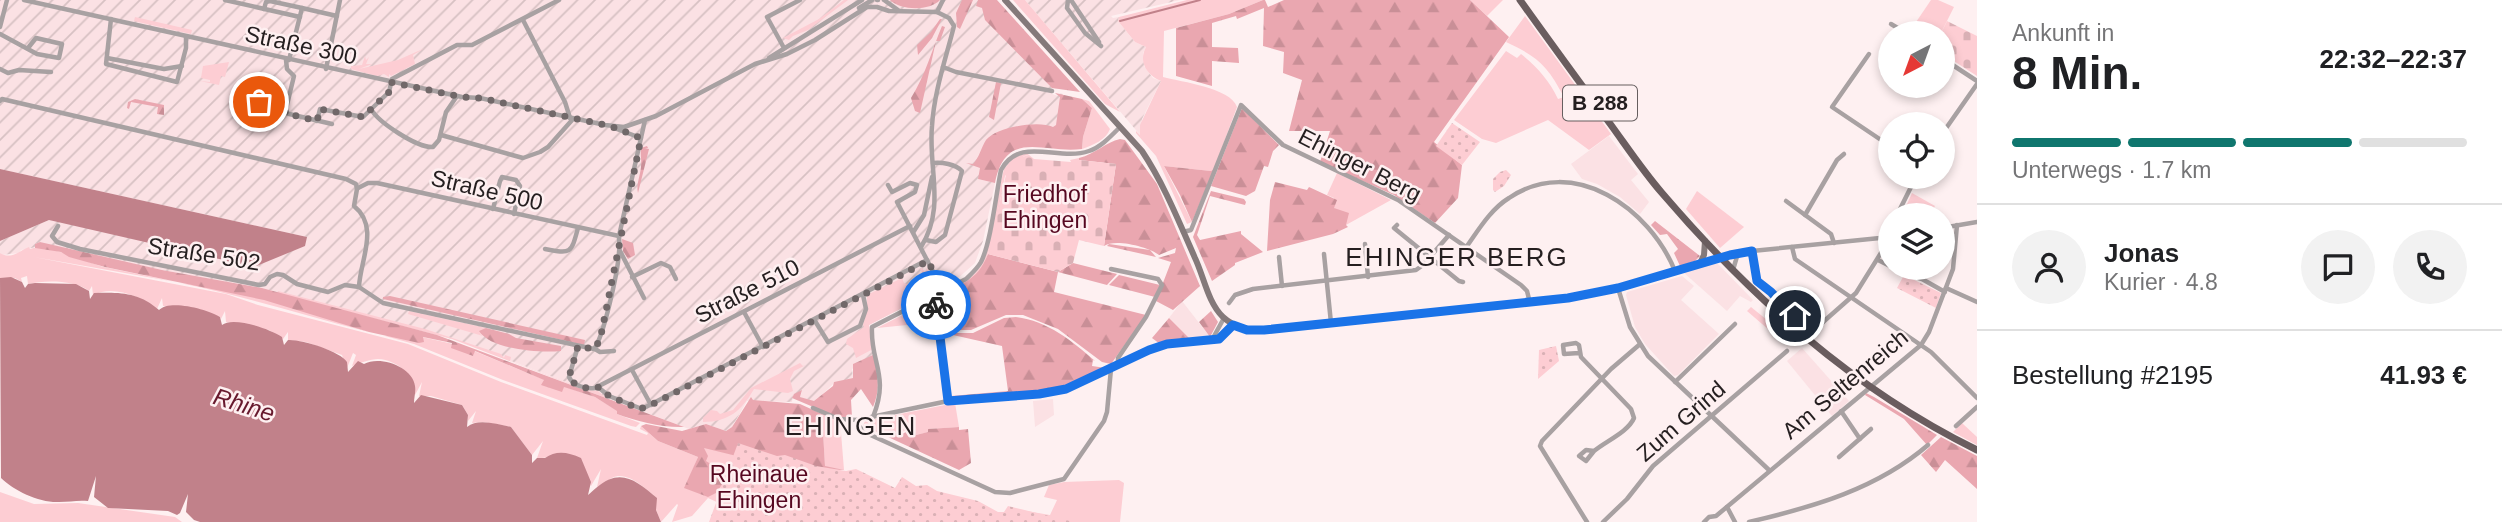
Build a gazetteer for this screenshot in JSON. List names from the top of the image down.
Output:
{
  "streets": {
    "main road": ["B 288"],
    "street": [
      "Straße 300",
      "Ehinger Berg",
      "Straße 500",
      "Straße 502",
      "Straße 510",
      "Am Seltenreich",
      "Zum Grind"
    ]
  },
  "crossings": [
    ["B 288", "Am Seltenreich"]
  ],
  "districts": ["EHINGER BERG", "EHINGEN"],
  "water": ["Rhine"],
  "parks": ["Friedhof Ehingen", "Rheinaue Ehingen"],
  "north": "bottom left",
  "page": {
    "heading": ["8 Min.", "Ankunft in", "22:32–22:37"],
    "panel": [
      "Jonas",
      "Kurier · 4.8",
      "Bestellung #2195",
      "41.93 €"
    ],
    "bar": "Unterwegs · 1.7 km"
  }
}
